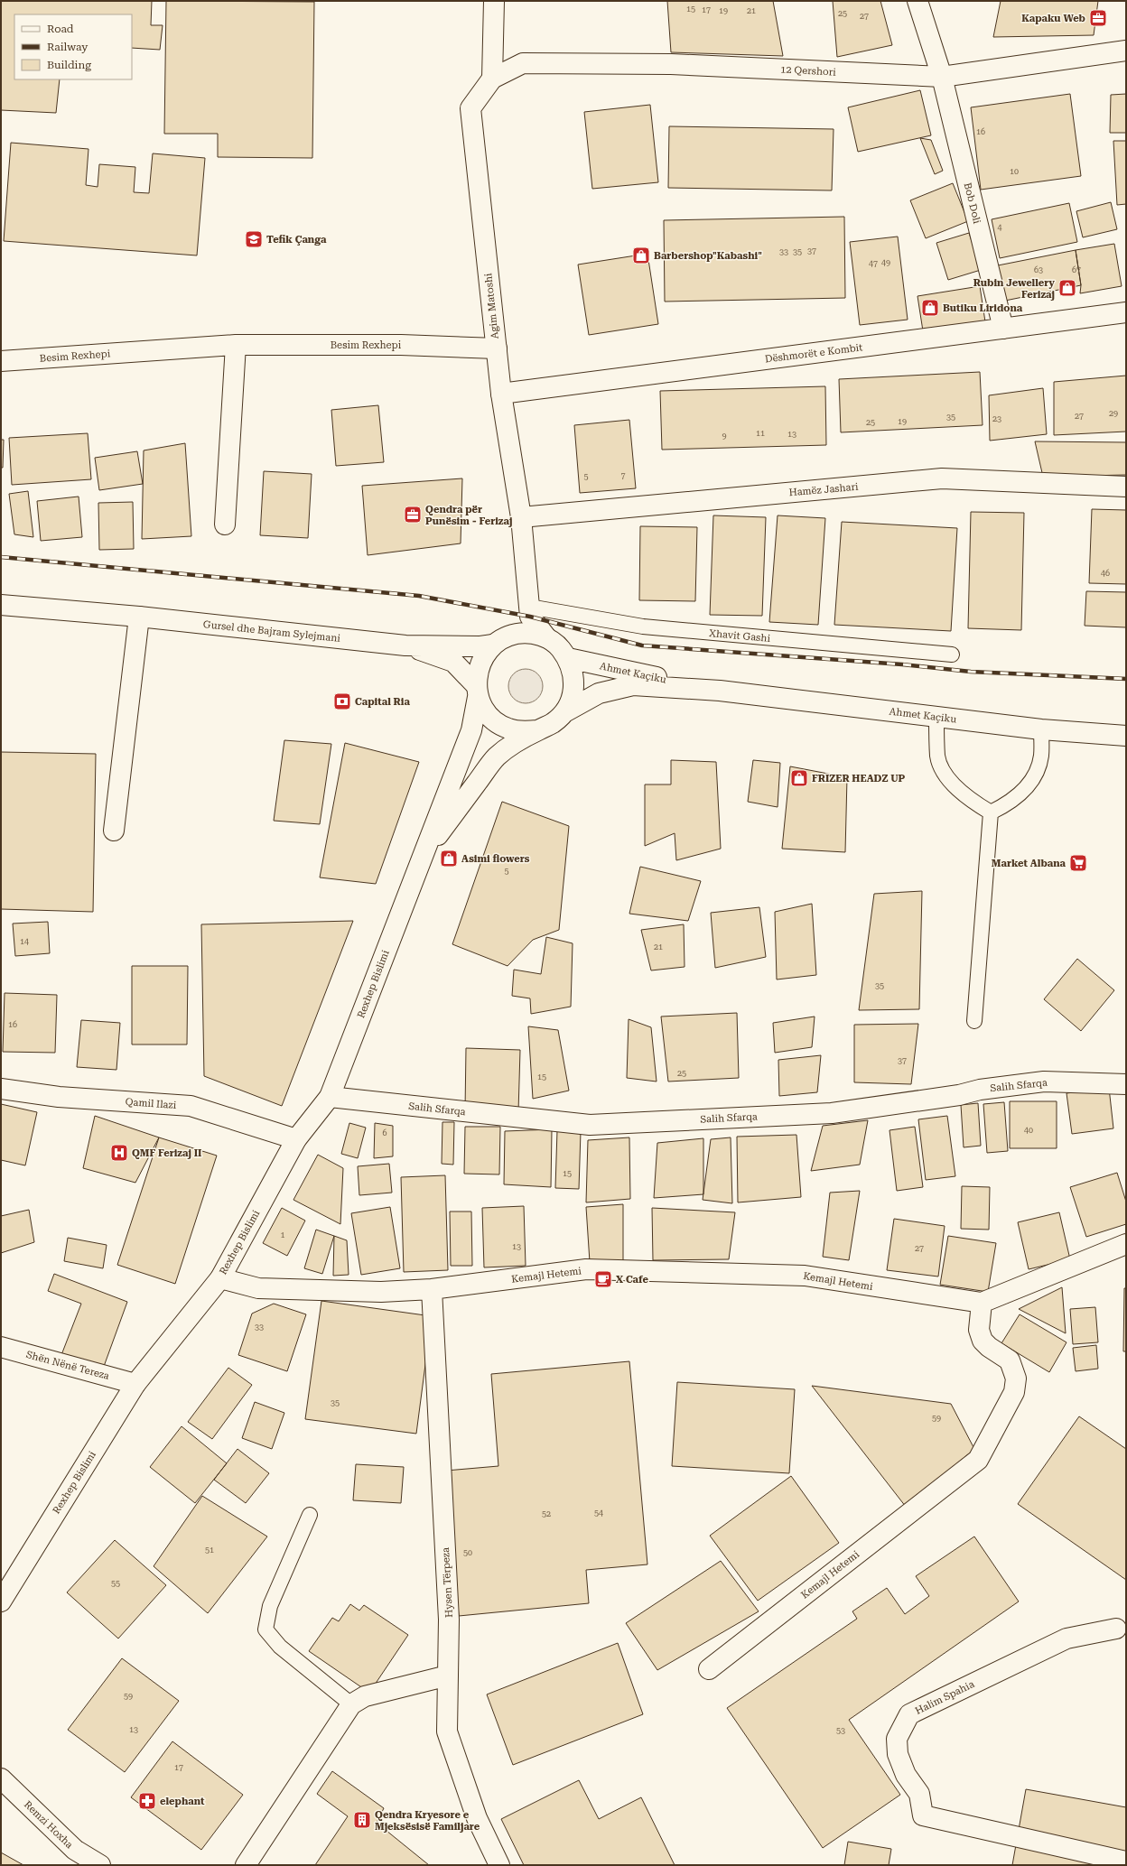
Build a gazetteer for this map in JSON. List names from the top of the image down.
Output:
{
  "streets": {
    "street": [
      "12 Qershori",
      "Bob Doli",
      "Agim Matoshi",
      "Besim Rexhepi",
      "Dëshmorët e Kombit",
      "Hamëz Jashari",
      "Gursel dhe Bajram Sylejmani",
      "Ahmet Kaçiku",
      "Rexhep Bislimi",
      "Salih Sfarqa",
      "Qamil Ilazi",
      "Kemajl Hetemi",
      "Shën Nënë Tereza",
      "Hysen Tërpeza",
      "Halim Spahia",
      "Remzi Hoxha"
    ],
    "lane": ["Xhavit Gashi"]
  },
  "crossings": [
    ["12 Qershori", "Bob Doli"],
    ["12 Qershori", "Agim Matoshi"],
    ["Bob Doli", "Dëshmorët e Kombit"],
    ["Agim Matoshi", "Besim Rexhepi"],
    ["Agim Matoshi", "Dëshmorët e Kombit"],
    ["Agim Matoshi", "Hamëz Jashari"],
    ["Agim Matoshi", "Xhavit Gashi"],
    ["Gursel dhe Bajram Sylejmani", "Ahmet Kaçiku"],
    ["Gursel dhe Bajram Sylejmani", "Rexhep Bislimi"],
    ["Ahmet Kaçiku", "Rexhep Bislimi"],
    ["Rexhep Bislimi", "Salih Sfarqa"],
    ["Rexhep Bislimi", "Qamil Ilazi"],
    ["Rexhep Bislimi", "Kemajl Hetemi"],
    ["Rexhep Bislimi", "Shën Nënë Tereza"],
    ["Kemajl Hetemi", "Hysen Tërpeza"]
  ],
  "places": {
    "office": ["Kapaku Web", "Qendra për Punësim - Ferizaj"],
    "school or university": ["Tefik Çanga"],
    "shop": [
      "Barbershop\"Kabashi\"",
      "Rubin Jewellery Ferizaj",
      "Butiku Liridona",
      "FRIZER HEADZ UP",
      "Asimi flowers"
    ],
    "bank": ["Capital Ria"],
    "supermarket": ["Market Albana"],
    "hospital": ["QMF Ferizaj II"],
    "cafe": ["X Cafe"],
    "pharmacy": ["elephant"],
    "building": ["Qendra Kryesore e Mjeksësisë Familjare"]
  },
  "house_numbers": [
    "15",
    "17",
    "19",
    "21",
    "25",
    "27",
    "16",
    "10",
    "4",
    "37",
    "33",
    "35",
    "49",
    "47",
    "63",
    "67",
    "29",
    "27",
    "35",
    "23",
    "19",
    "25",
    "11",
    "13",
    "9",
    "7",
    "5",
    "46",
    "5",
    "14",
    "21",
    "35",
    "16",
    "37",
    "25",
    "15",
    "40",
    "6",
    "15",
    "1",
    "13",
    "27",
    "33",
    "35",
    "59",
    "54",
    "52",
    "51",
    "50",
    "55",
    "59",
    "13",
    "53",
    "17"
  ],
  "legend": ["Road", "Railway", "Building"]
}
